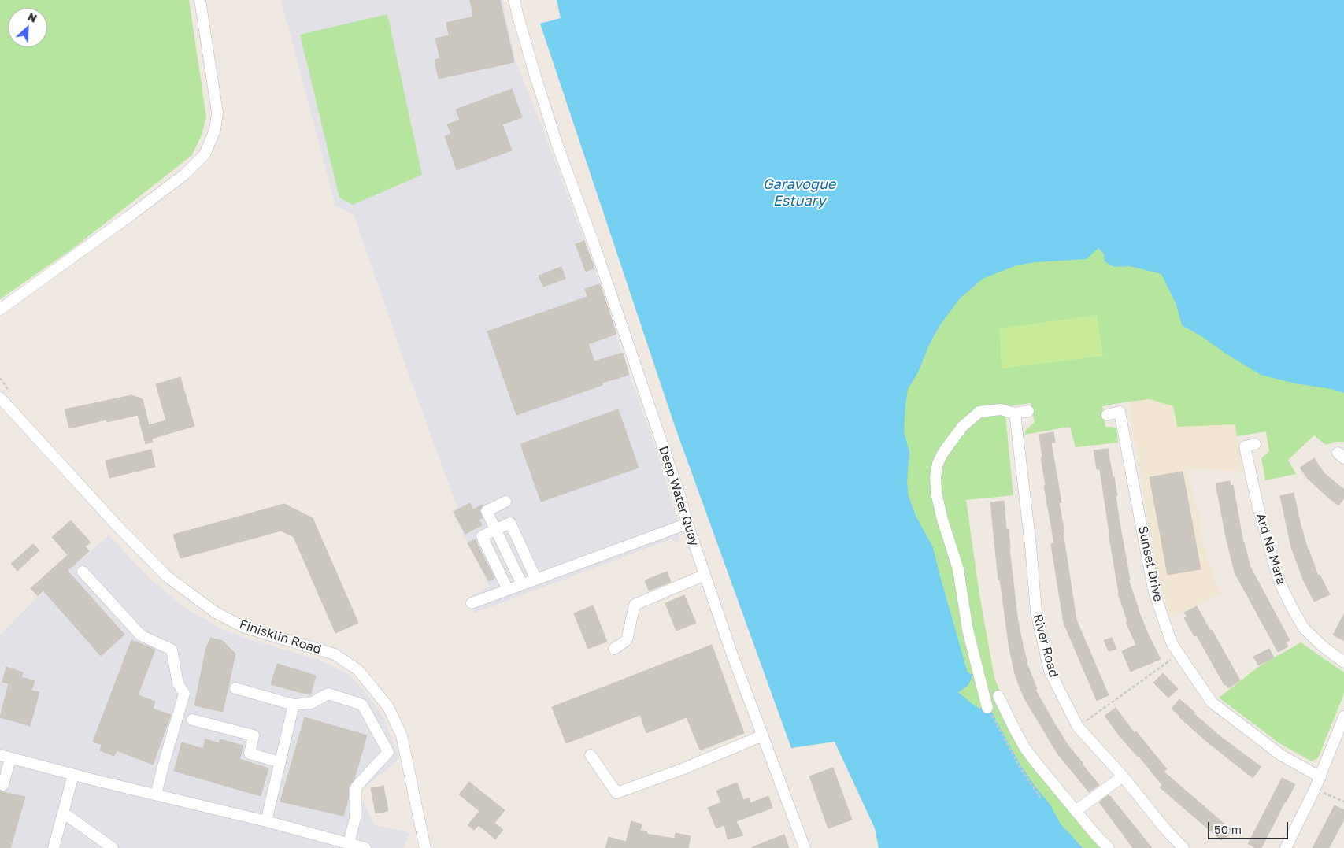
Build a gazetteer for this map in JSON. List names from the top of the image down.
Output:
{
  "streets": {
    "street": [
      "Deep Water Quay",
      "Ard Na Mara",
      "Sunset Drive",
      "Finisklin Road",
      "River Road"
    ]
  },
  "water": ["Garavogue Estuary"],
  "scale_bar": "50 m",
  "north": "top right"
}
